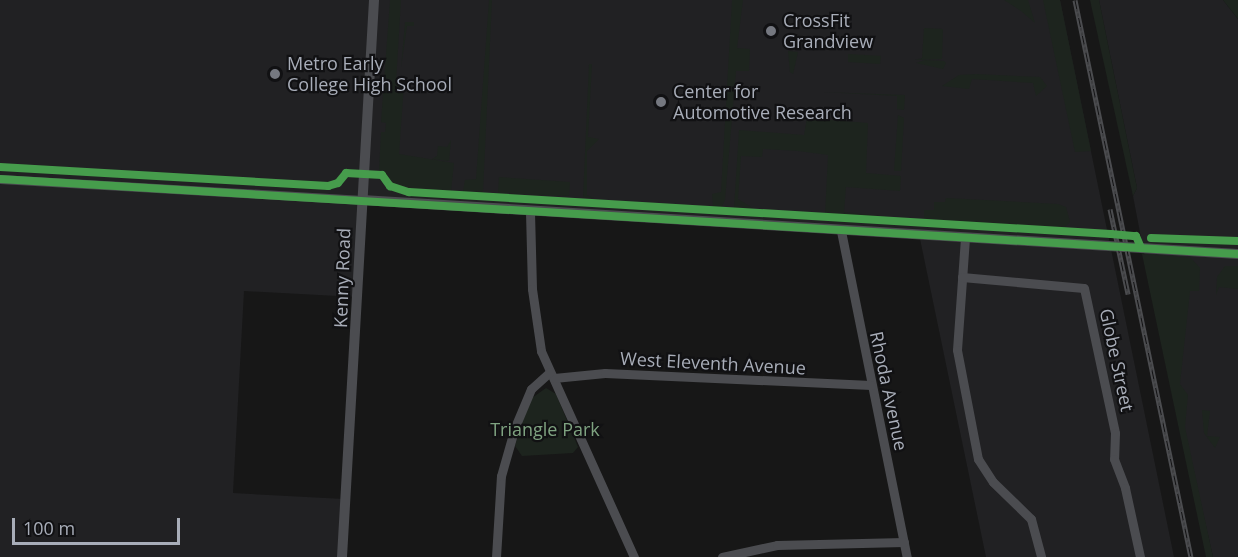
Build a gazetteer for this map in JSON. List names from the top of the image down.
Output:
{
  "streets": {
    "street": [
      "Kenny Road",
      "Globe Street",
      "West Eleventh Avenue",
      "Rhoda Avenue"
    ]
  },
  "crossings": [
    ["West Eleventh Avenue", "Rhoda Avenue"]
  ],
  "parks": ["Triangle Park"],
  "places": ["CrossFit Grandview", "Metro Early College High School", "Center for Automotive Research"],
  "scale_bar": "100 m"
}
